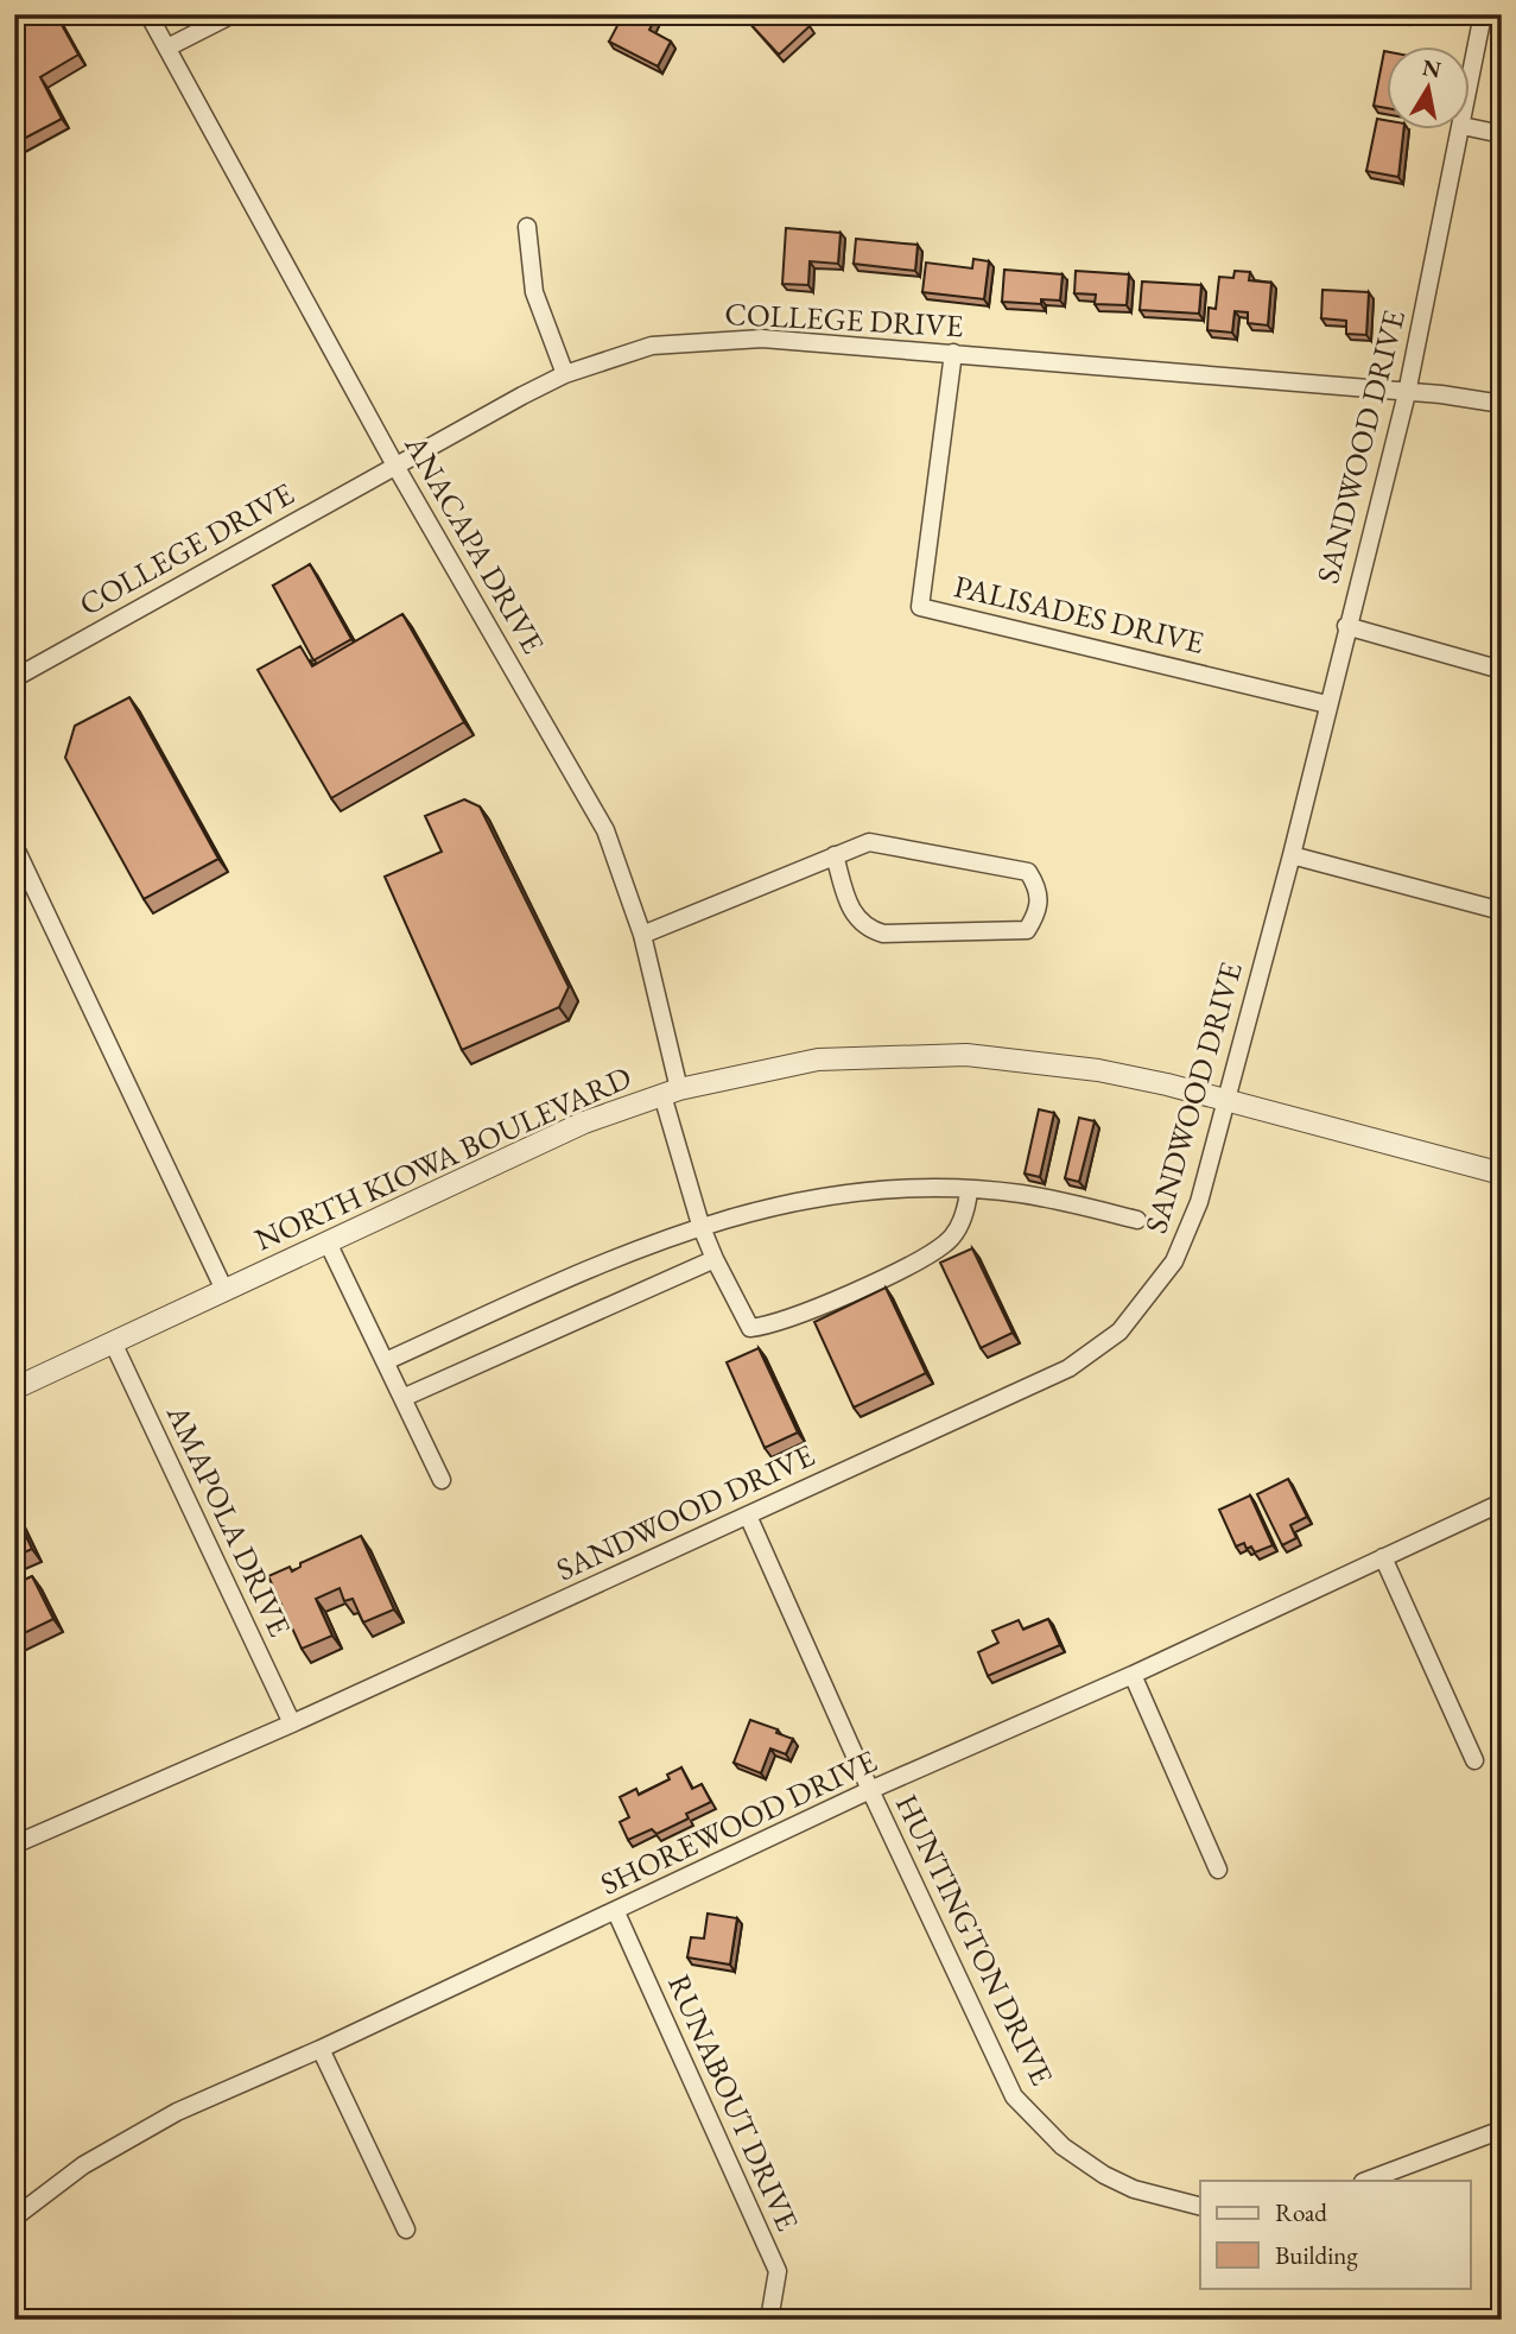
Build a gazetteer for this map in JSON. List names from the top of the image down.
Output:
{
  "streets": {
    "street": [
      "COLLEGE DRIVE",
      "SANDWOOD DRIVE",
      "ANACAPA DRIVE",
      "PALISADES DRIVE",
      "NORTH KIOWA BOULEVARD",
      "AMAPOLA DRIVE",
      "SHOREWOOD DRIVE",
      "HUNTINGTON DRIVE",
      "RUNABOUT DRIVE"
    ]
  },
  "crossings": [
    ["COLLEGE DRIVE", "SANDWOOD DRIVE"],
    ["COLLEGE DRIVE", "ANACAPA DRIVE"],
    ["COLLEGE DRIVE", "PALISADES DRIVE"],
    ["SANDWOOD DRIVE", "PALISADES DRIVE"],
    ["SANDWOOD DRIVE", "NORTH KIOWA BOULEVARD"],
    ["SANDWOOD DRIVE", "AMAPOLA DRIVE"],
    ["SANDWOOD DRIVE", "HUNTINGTON DRIVE"],
    ["ANACAPA DRIVE", "NORTH KIOWA BOULEVARD"],
    ["NORTH KIOWA BOULEVARD", "AMAPOLA DRIVE"],
    ["SHOREWOOD DRIVE", "HUNTINGTON DRIVE"],
    ["SHOREWOOD DRIVE", "RUNABOUT DRIVE"]
  ],
  "legend": ["Road", "Building"],
  "north": "top"
}
